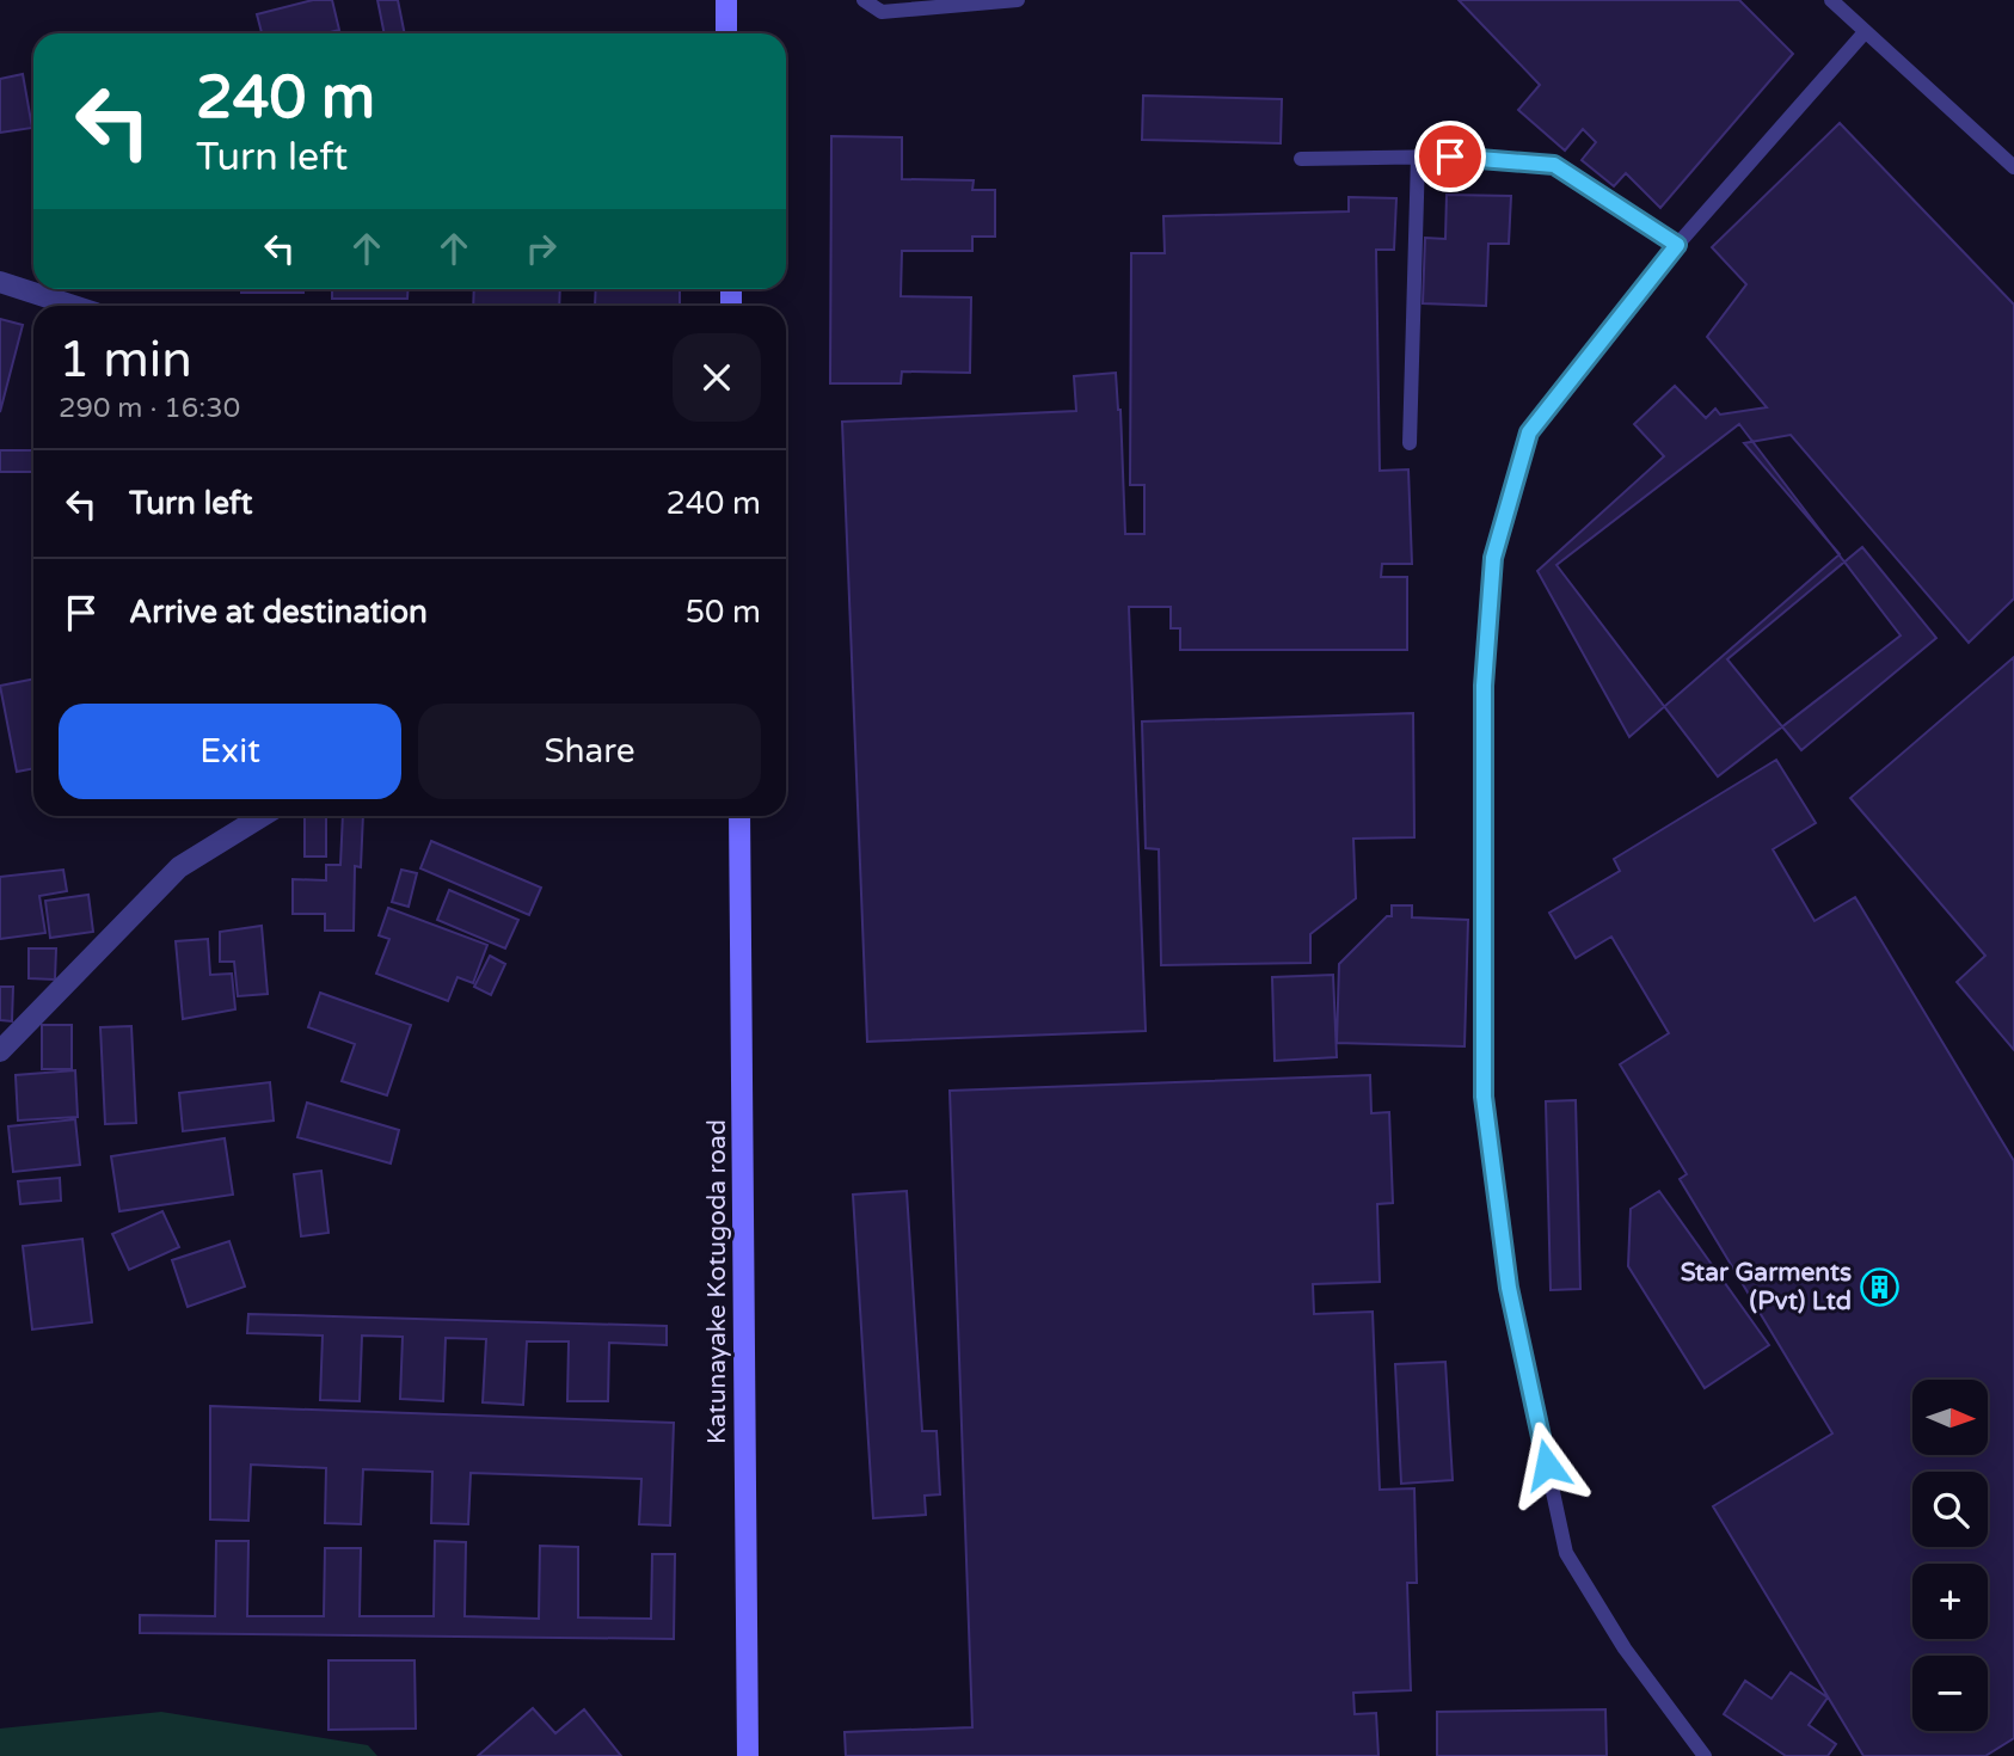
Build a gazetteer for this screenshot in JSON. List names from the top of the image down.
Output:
{
  "streets": {
    "main road": ["Katunayake Kotugoda road"]
  },
  "places": {
    "building": ["Star Garments (Pvt) Ltd"]
  },
  "north": "right",
  "page": {
    "turn": ["240 m", "Turn left"],
    "heading": ["1 min", "290 m · 16:30"],
    "list": [
      {
        "name": "Turn left",
        "value": "240 m"
      },
      {
        "name": "Arrive at destination",
        "value": "50 m"
      }
    ],
    "buttons": ["Exit", "Share"],
    "map_buttons": ["+", "−"]
  }
}
